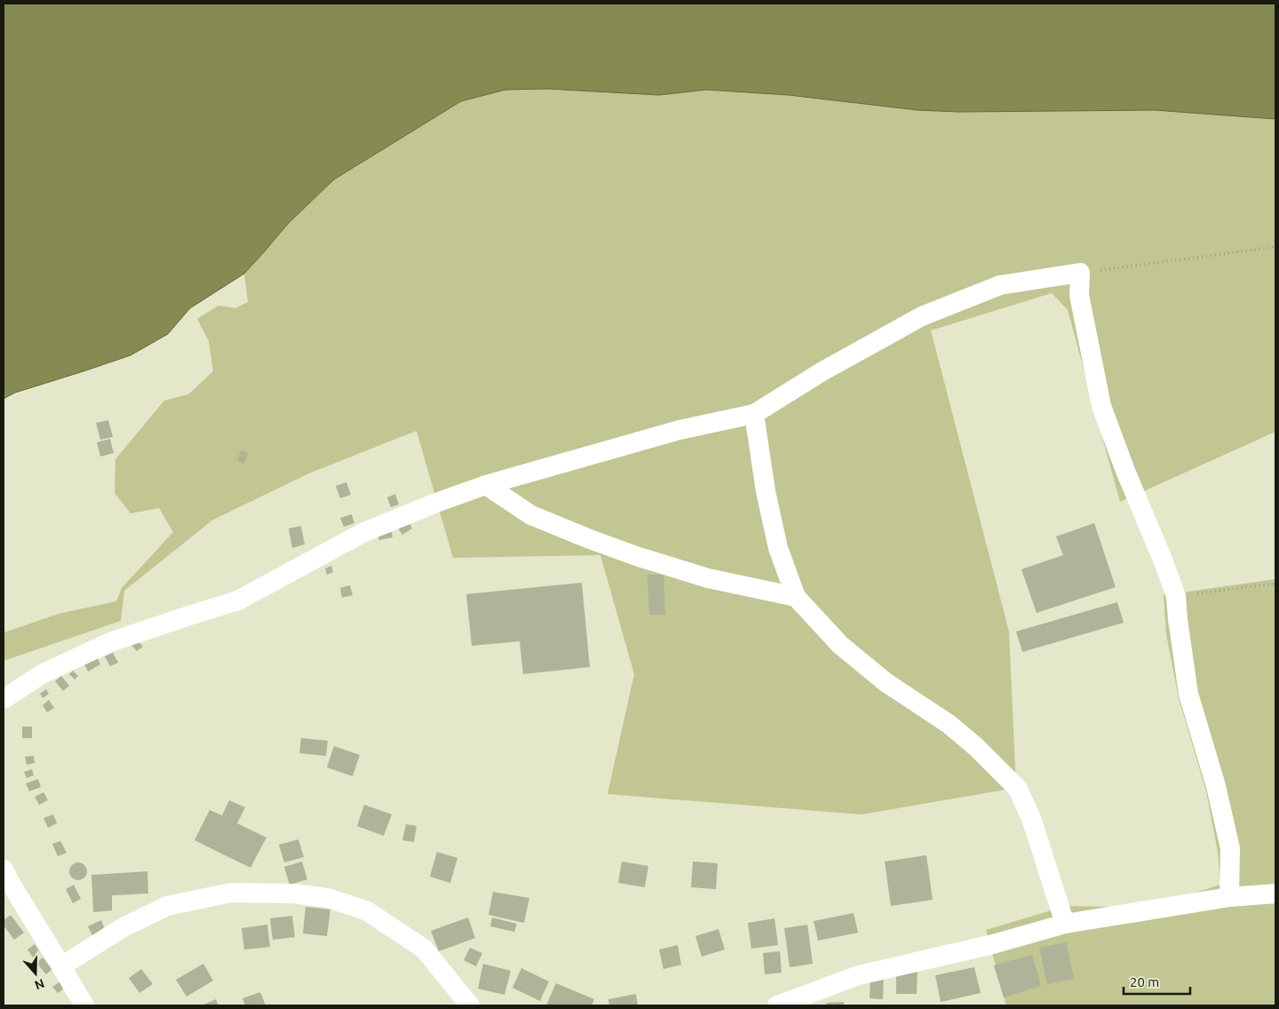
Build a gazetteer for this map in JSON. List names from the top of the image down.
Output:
{
  "scale_bar": "20 m",
  "north": "bottom"
}
